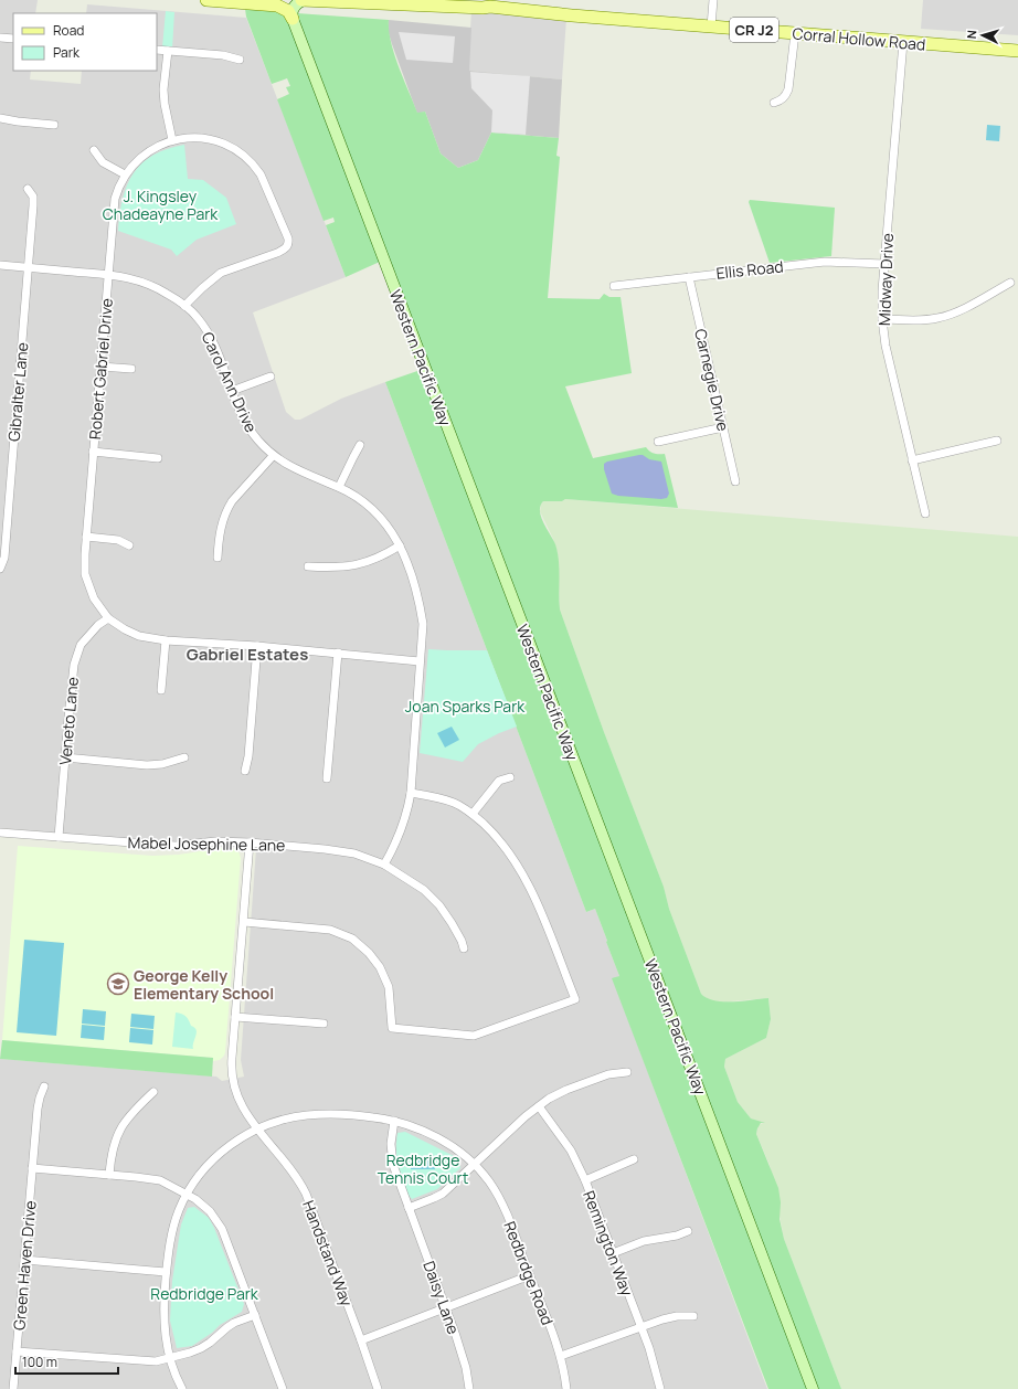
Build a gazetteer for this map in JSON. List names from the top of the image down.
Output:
{
  "streets": {
    "main road": ["CR J2", "Corral Hollow Road"],
    "street": [
      "Ellis Road",
      "Midway Drive",
      "Western Pacific Way",
      "Robert Gabriel Drive",
      "Carnegie Drive",
      "Carol Ann Drive",
      "Gibralter Lane",
      "Veneto Lane",
      "Mabel Josephine Lane",
      "Remington Way",
      "Handstand Way",
      "Green Haven Drive",
      "Redbrdge Road",
      "Daisy Lane"
    ]
  },
  "crossings": [
    ["Corral Hollow Road", "Midway Drive"],
    ["Ellis Road", "Midway Drive"],
    ["Ellis Road", "Carnegie Drive"],
    ["Robert Gabriel Drive", "Carol Ann Drive"],
    ["Robert Gabriel Drive", "Veneto Lane"],
    ["Carol Ann Drive", "Gibralter Lane"],
    ["Carol Ann Drive", "Mabel Josephine Lane"],
    ["Veneto Lane", "Mabel Josephine Lane"],
    ["Mabel Josephine Lane", "Handstand Way"],
    ["Handstand Way", "Redbrdge Road"],
    ["Redbrdge Road", "Daisy Lane"]
  ],
  "districts": ["Gabriel Estates"],
  "parks": [
    "J. Kingsley Chadeayne Park",
    "Joan Sparks Park",
    "Redbridge Tennis Court",
    "Redbridge Park"
  ],
  "places": {
    "school or university": ["George Kelly Elementary School"]
  },
  "legend": ["Road", "Park"],
  "scale_bar": "100 m",
  "north": "left"
}
